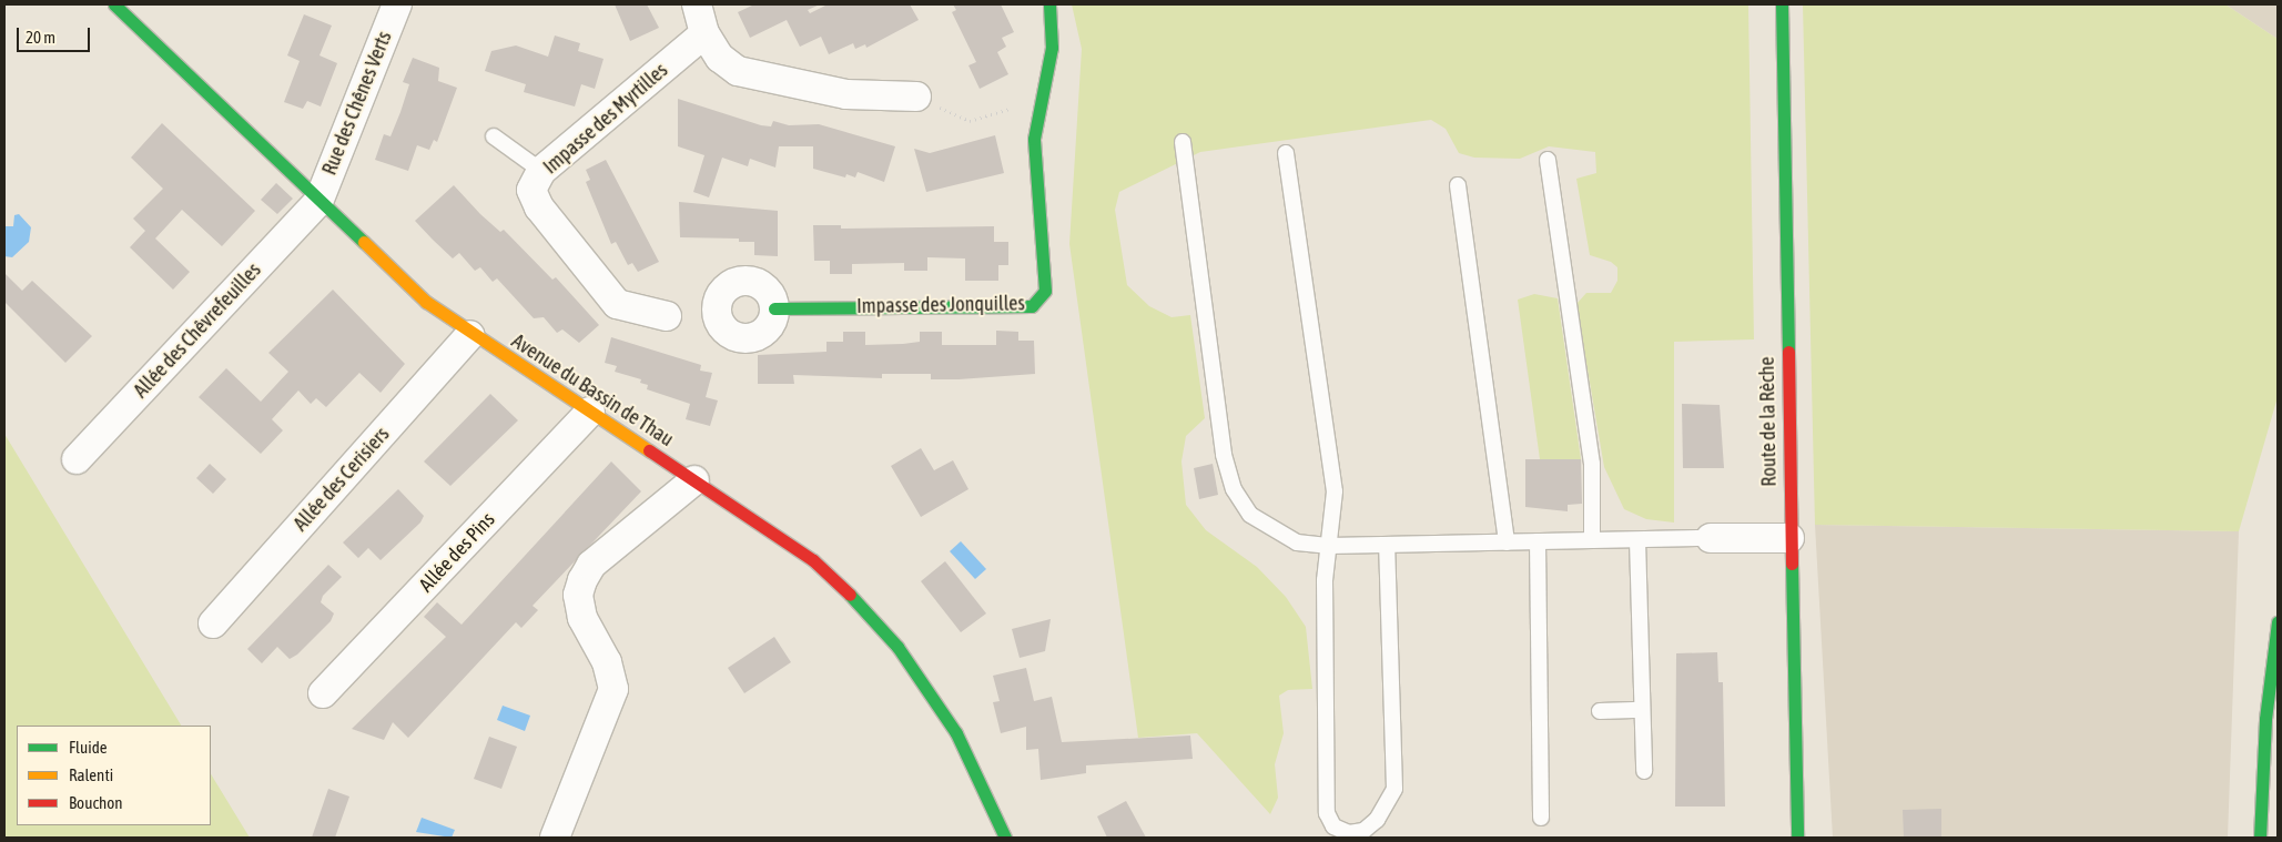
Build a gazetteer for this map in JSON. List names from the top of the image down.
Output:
{
  "streets": {
    "main road": ["Impasse des Jonquilles", "Avenue du Bassin de Thau", "Route de la Rèche"],
    "street": [
      "Rue des Chênes Verts",
      "Impasse des Myrtilles",
      "Allée des Chêvrefeuilles",
      "Allée des Cerisiers",
      "Allée des Pins"
    ]
  },
  "crossings": [
    ["Rue des Chênes Verts", "Allée des Chêvrefeuilles"],
    ["Rue des Chênes Verts", "Avenue du Bassin de Thau"],
    ["Allée des Chêvrefeuilles", "Avenue du Bassin de Thau"],
    ["Avenue du Bassin de Thau", "Allée des Cerisiers"],
    ["Avenue du Bassin de Thau", "Allée des Pins"]
  ],
  "legend": ["Fluide", "Ralenti", "Bouchon"],
  "scale_bar": "20 m"
}
